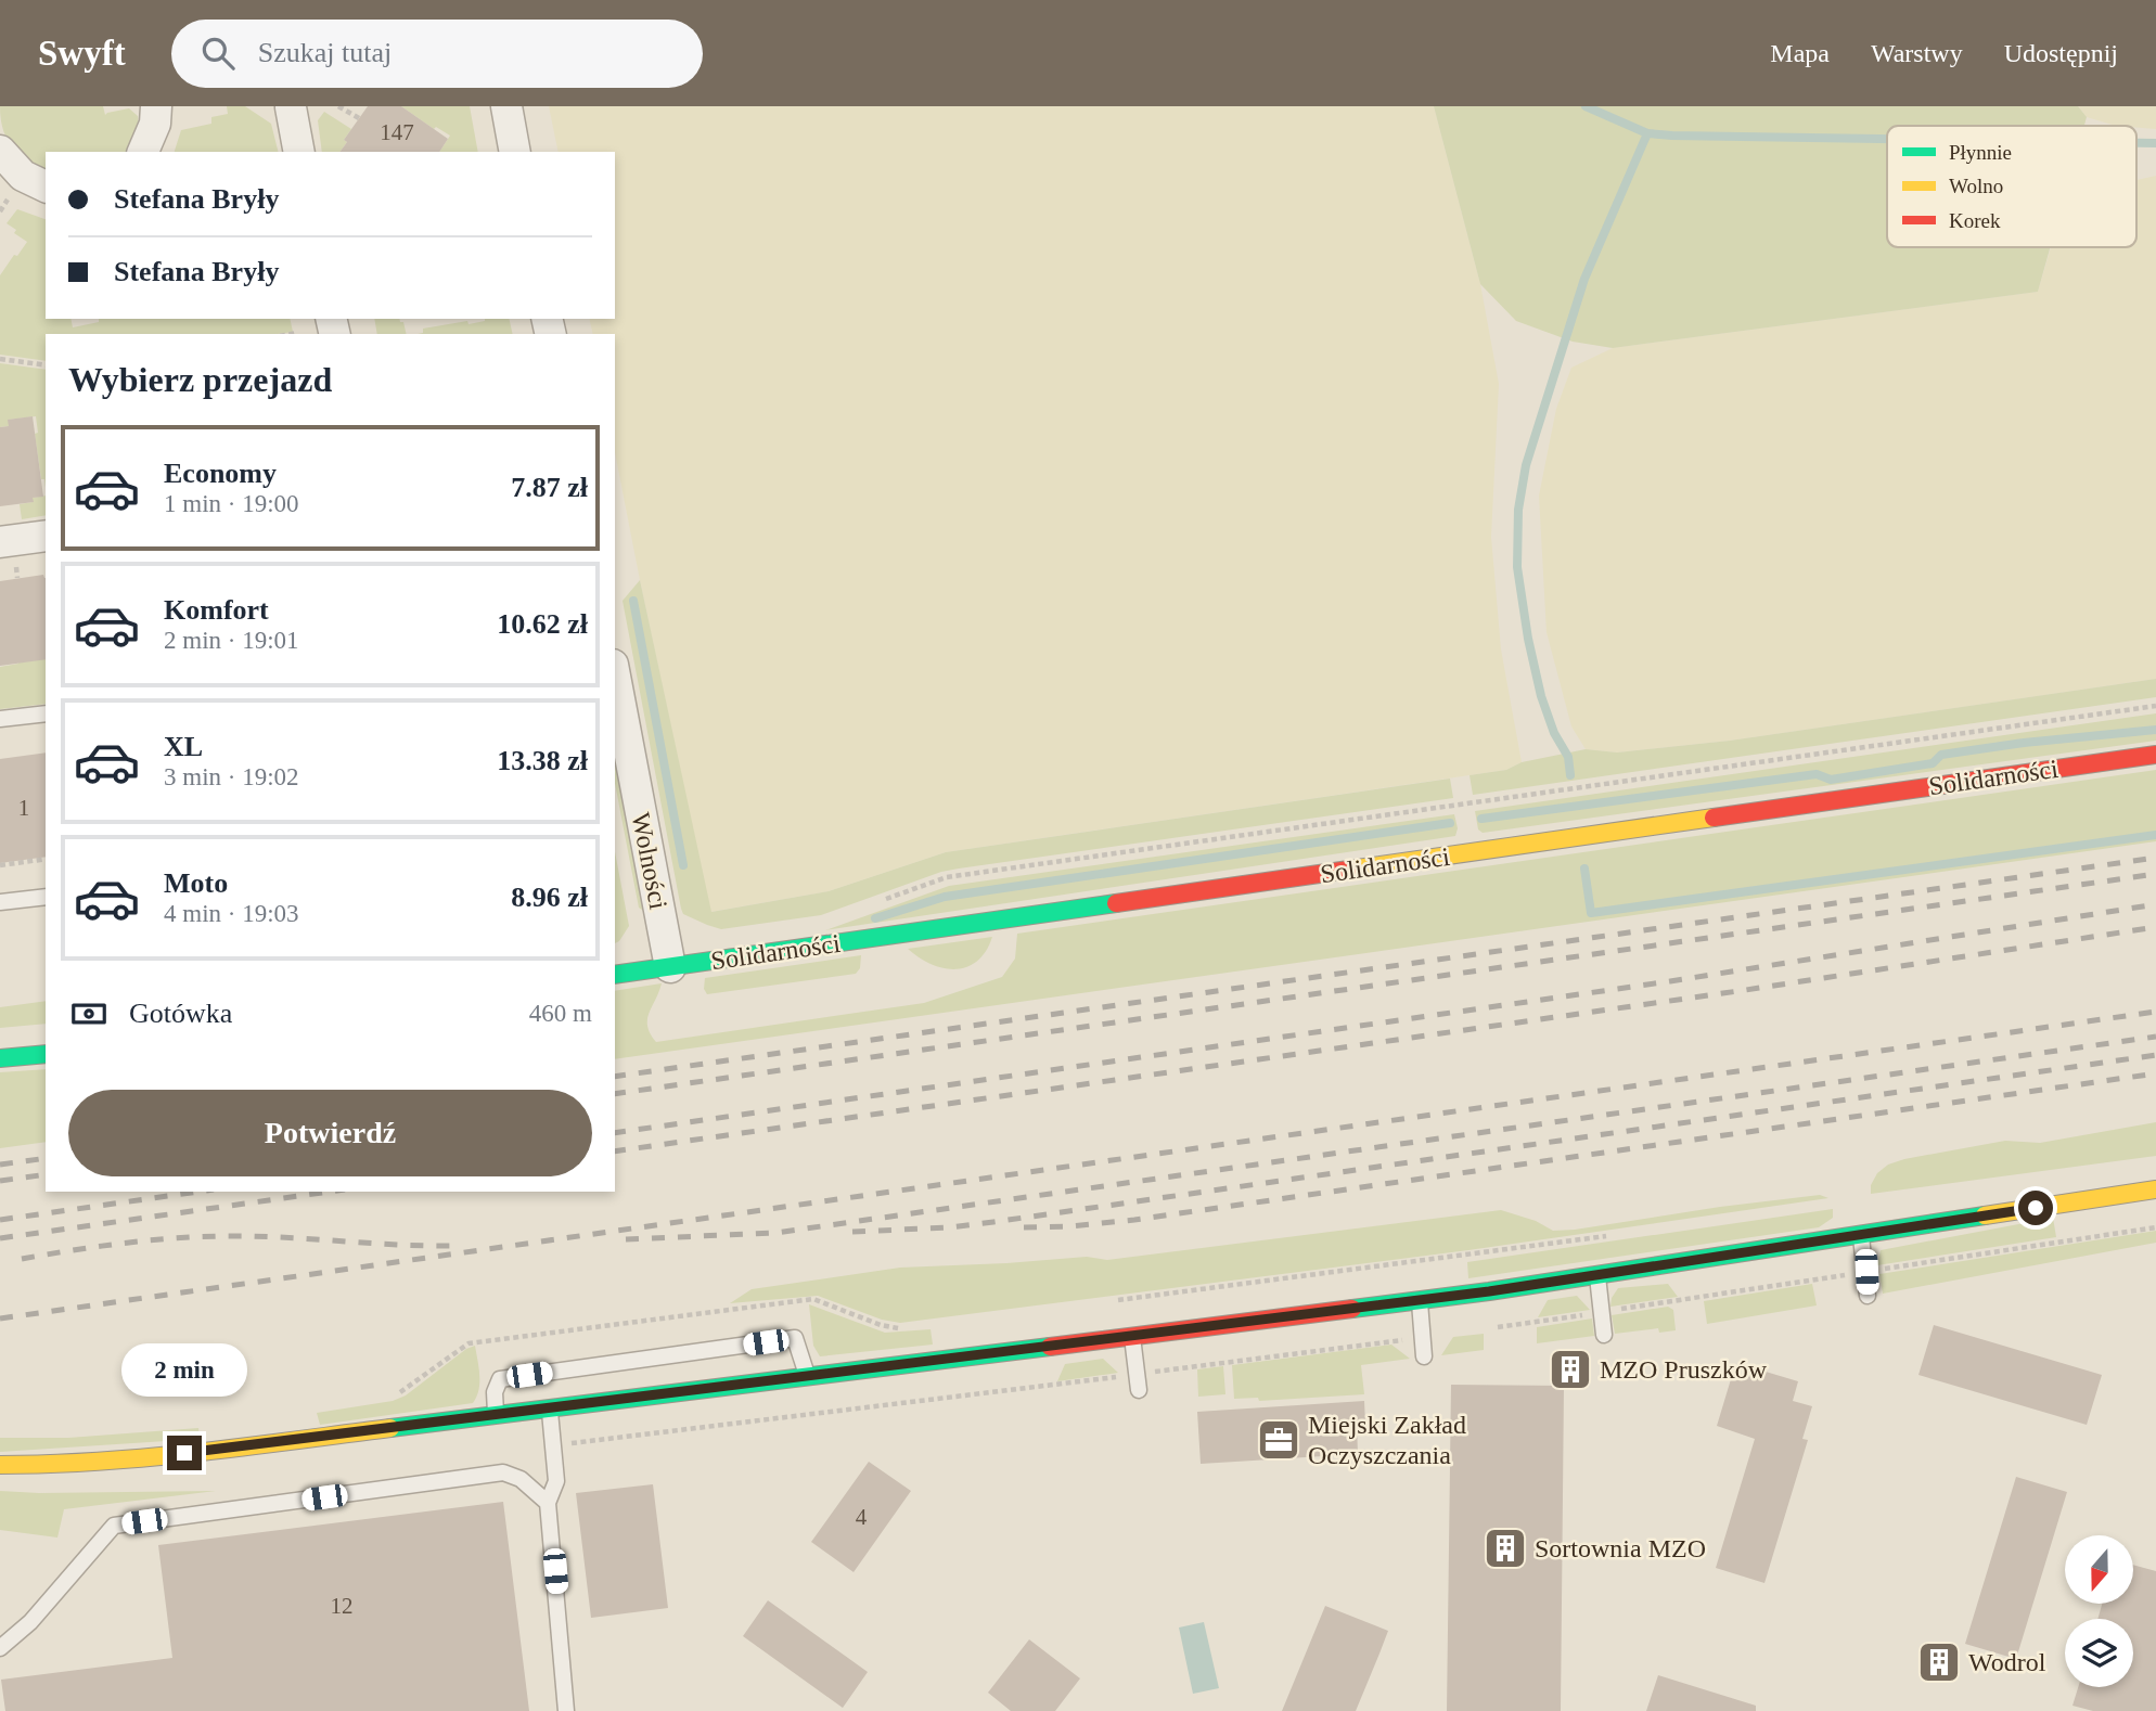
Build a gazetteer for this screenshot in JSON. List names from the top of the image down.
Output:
{
  "streets": {
    "street": ["Solidarności", "Wolności"]
  },
  "crossings": [
    ["Solidarności", "Wolności"]
  ],
  "places": {
    "building": ["MZO Pruszków", "Sortownia MZO", "Wodrol"],
    "office": ["Miejski Zakład Oczyszczania"]
  },
  "house_numbers": [
    "147",
    "1",
    "4",
    "12"
  ],
  "legend": ["Płynnie", "Wolno", "Korek"],
  "north": "bottom",
  "page": {
    "header": "Swyft",
    "search": "Szukaj tutaj",
    "nav": ["Mapa", "Warstwy", "Udostępnij"],
    "banner": ["Stefana Bryły", "Stefana Bryły"],
    "heading": "Wybierz przejazd",
    "list": [
      {
        "name": "Economy",
        "note": "1 min · 19:00",
        "value": "7.87 zł"
      },
      {
        "name": "Komfort",
        "note": "2 min · 19:01",
        "value": "10.62 zł"
      },
      {
        "name": "XL",
        "note": "3 min · 19:02",
        "value": "13.38 zł"
      },
      {
        "name": "Moto",
        "note": "4 min · 19:03",
        "value": "8.96 zł"
      }
    ],
    "pay": ["Gotówka", "460 m"],
    "buttons": "Potwierdź",
    "bubble": "2 min"
  }
}
